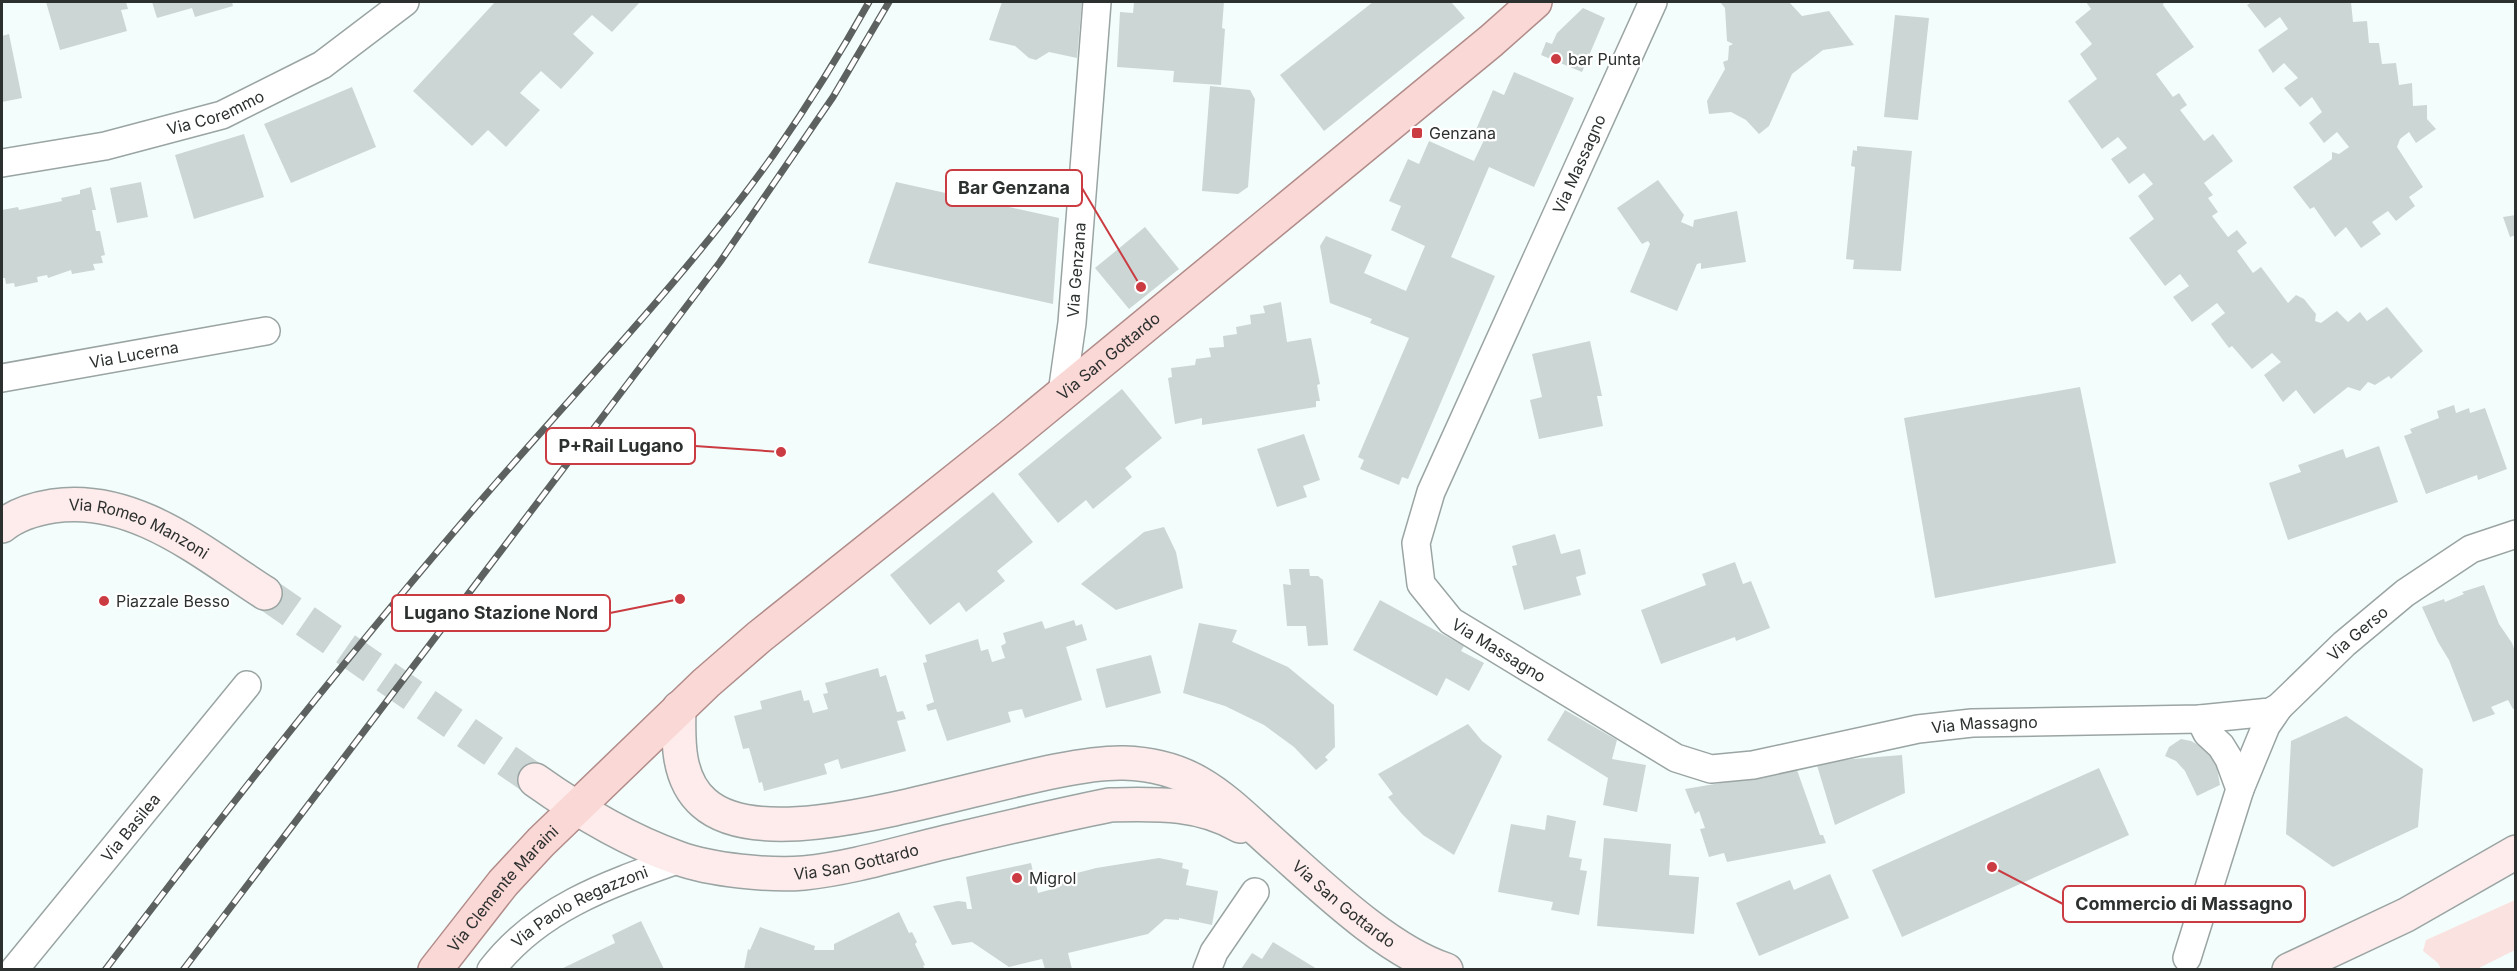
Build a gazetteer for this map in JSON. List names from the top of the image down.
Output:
{
  "streets": {
    "main road": ["Via San Gottardo", "Via Romeo Manzoni", "Via Clemente Maraini"],
    "street": [
      "Via Coremmo",
      "Via Massagno",
      "Via Genzana",
      "Via Lucerna",
      "Via Gerso",
      "Via Basilea",
      "Via Paolo Regazzoni"
    ]
  },
  "crossings": [
    ["Via Massagno", "Via Gerso"],
    ["Via Genzana", "Via San Gottardo"],
    ["Via San Gottardo", "Via Clemente Maraini"],
    ["Via San Gottardo", "Via Paolo Regazzoni"]
  ],
  "places": {
    "other": [
      "bar Punta",
      "Bar Genzana",
      "P+Rail Lugano",
      "Lugano Stazione Nord",
      "Piazzale Besso",
      "Commercio di Massagno",
      "Migrol"
    ],
    "transit": ["Genzana"]
  }
}
